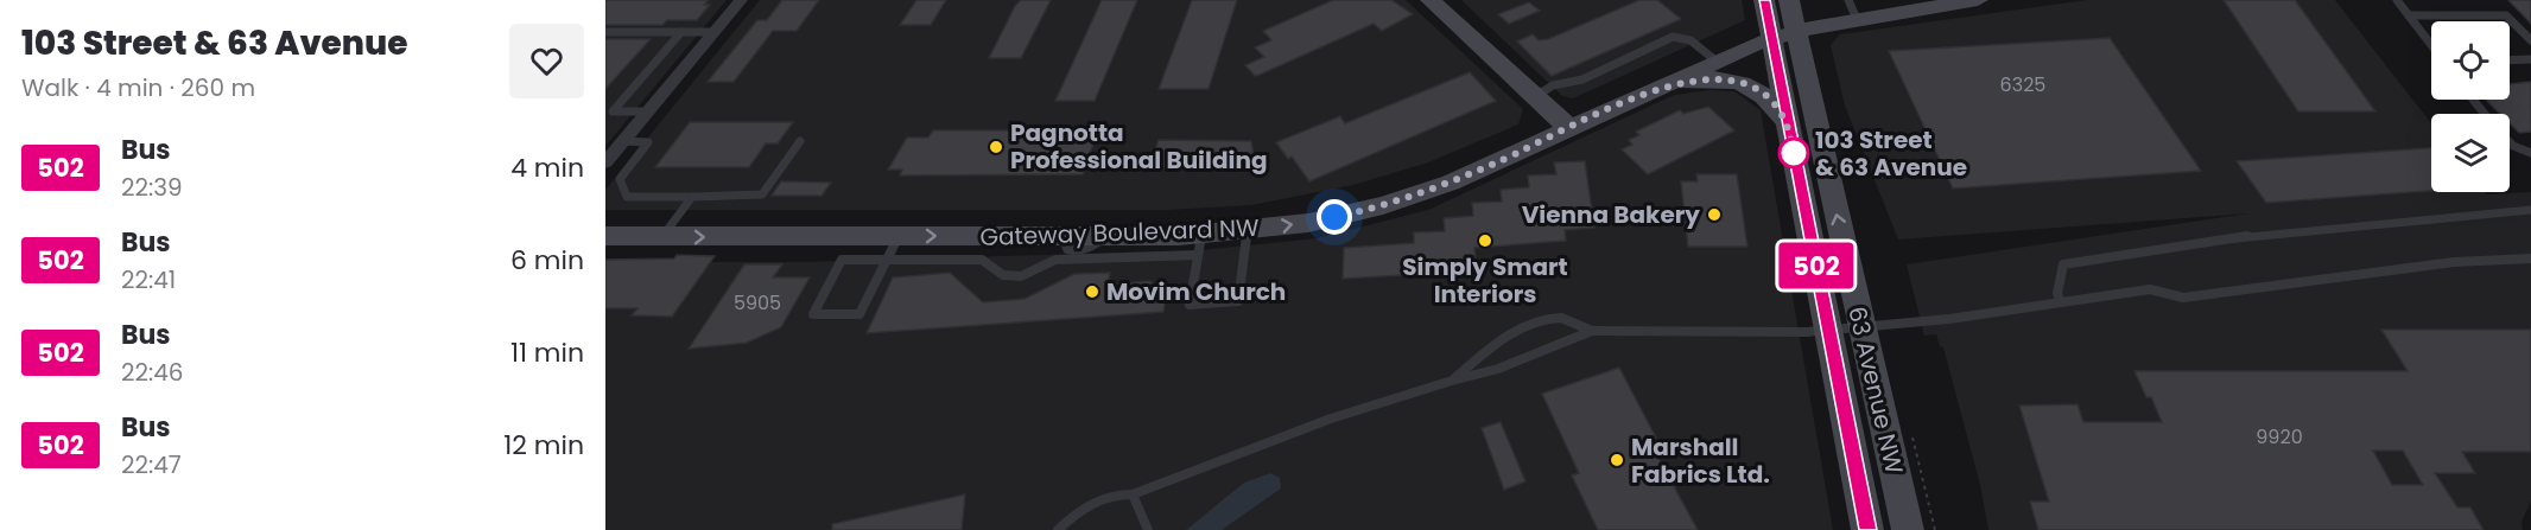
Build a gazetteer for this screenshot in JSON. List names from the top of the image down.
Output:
{
  "streets": {
    "main road": ["Gateway Boulevard NW", "63 Avenue NW"]
  },
  "crossings": [
    ["Gateway Boulevard NW", "63 Avenue NW"]
  ],
  "one_way": ["Gateway Boulevard NW"],
  "places": [
    "Pagnotta Professional Building",
    "103 Street & 63 Avenue",
    "Vienna Bakery",
    "Simply Smart Interiors",
    "Movim Church",
    "Marshall Fabrics Ltd."
  ],
  "lines": ["bus line 502"],
  "house_numbers": ["6325", "5905", "9920"],
  "page": {
    "heading": ["103 Street & 63 Avenue", "Walk · 4 min · 260 m"],
    "on_map": "502",
    "list": [
      {
        "mark": "502",
        "name": "Bus",
        "note": "22:39",
        "value": "4 min"
      },
      {
        "mark": "502",
        "name": "Bus",
        "note": "22:41",
        "value": "6 min"
      },
      {
        "mark": "502",
        "name": "Bus",
        "note": "22:46",
        "value": "11 min"
      },
      {
        "mark": "502",
        "name": "Bus",
        "note": "22:47",
        "value": "12 min"
      }
    ]
  }
}
